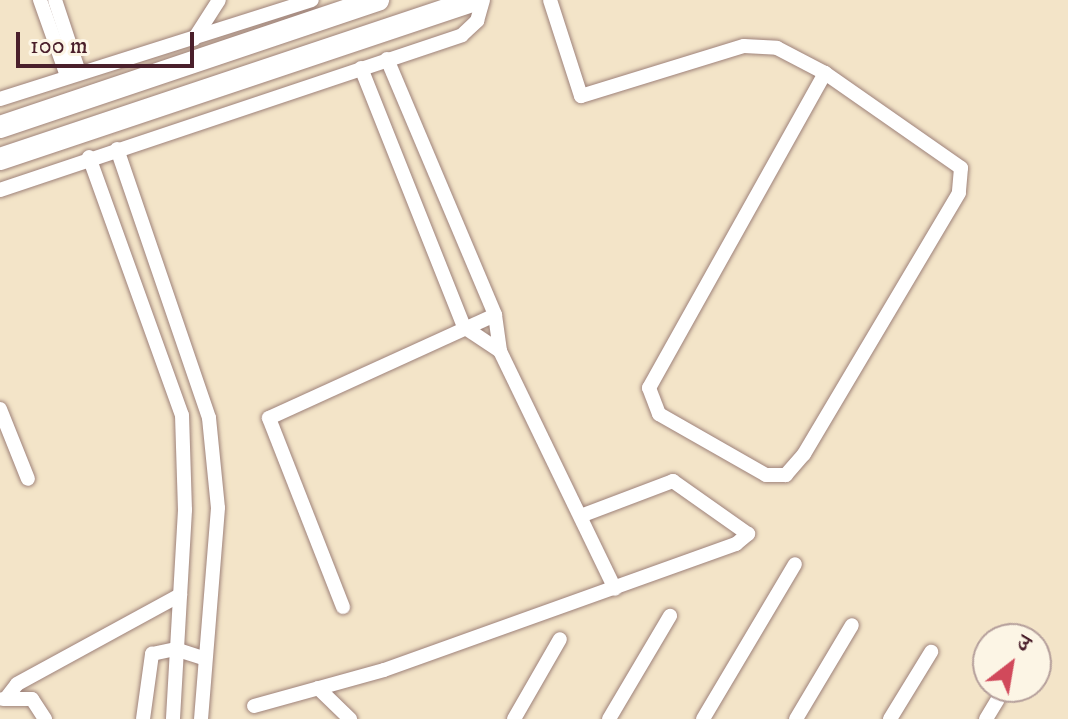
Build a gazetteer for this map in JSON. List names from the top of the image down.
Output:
{
  "scale_bar": "100 m",
  "north": "top right"
}
